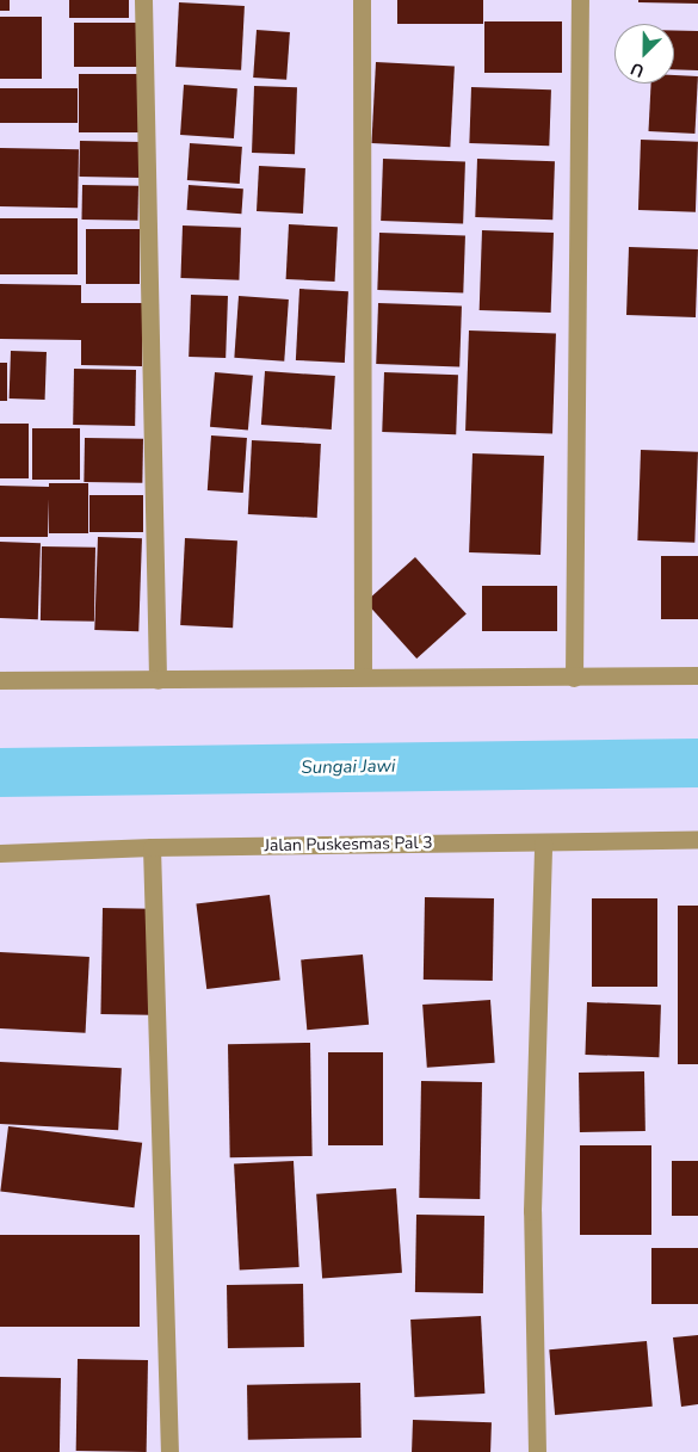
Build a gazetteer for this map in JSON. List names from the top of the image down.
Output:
{
  "streets": {
    "street": ["Jalan Puskesmas Pal 3"]
  },
  "water": ["Sungai Jawi"],
  "north": "bottom left"
}
